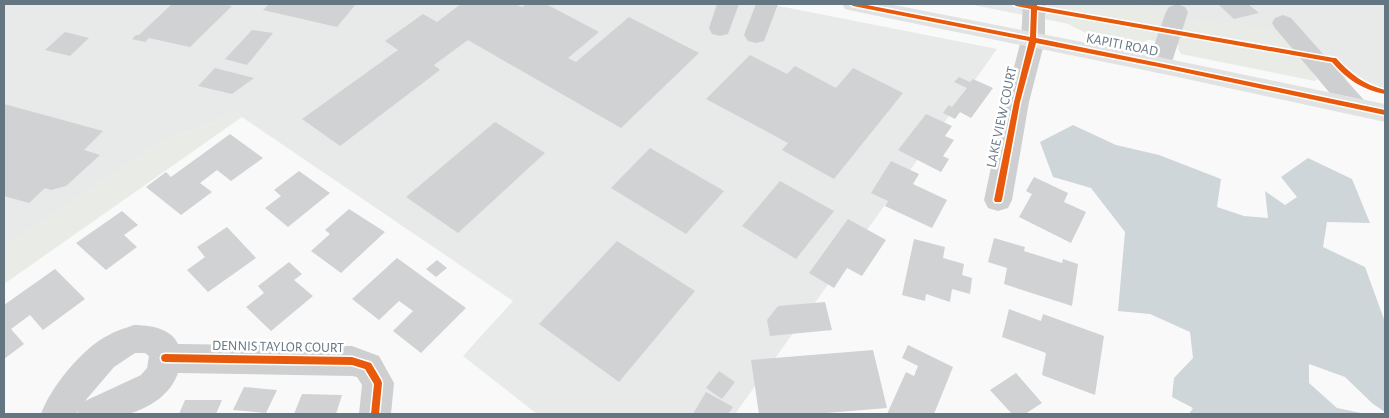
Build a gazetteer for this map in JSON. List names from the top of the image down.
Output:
{
  "streets": {
    "main road": ["KAPITI ROAD"],
    "street": ["LAKE VIEW COURT", "DENNIS TAYLOR COURT"]
  },
  "crossings": [
    ["KAPITI ROAD", "LAKE VIEW COURT"]
  ]
}
